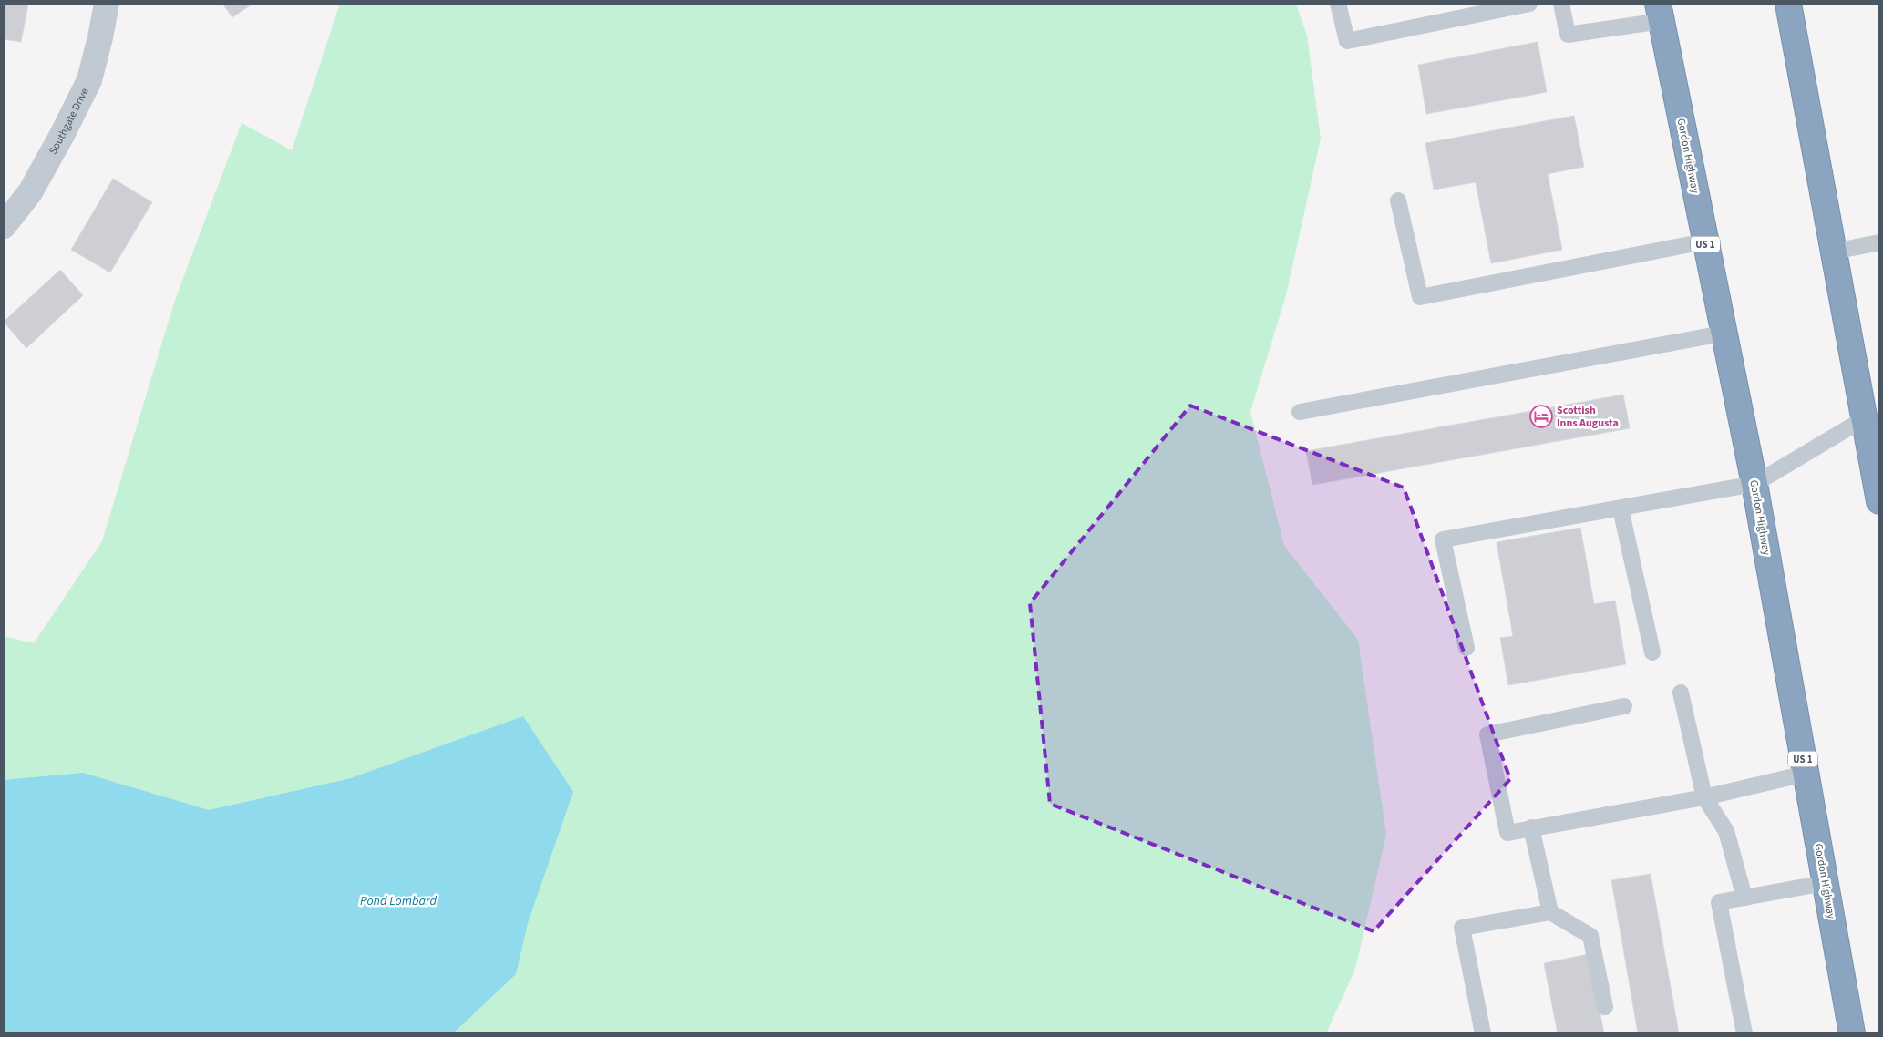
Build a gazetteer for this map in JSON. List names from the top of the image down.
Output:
{
  "streets": {
    "highway": ["Gordon Highway", "US 1"],
    "street": ["Southgate Drive"]
  },
  "water": ["Pond Lombard"],
  "places": {
    "hotel": ["Scottish Inns Augusta"]
  }
}
